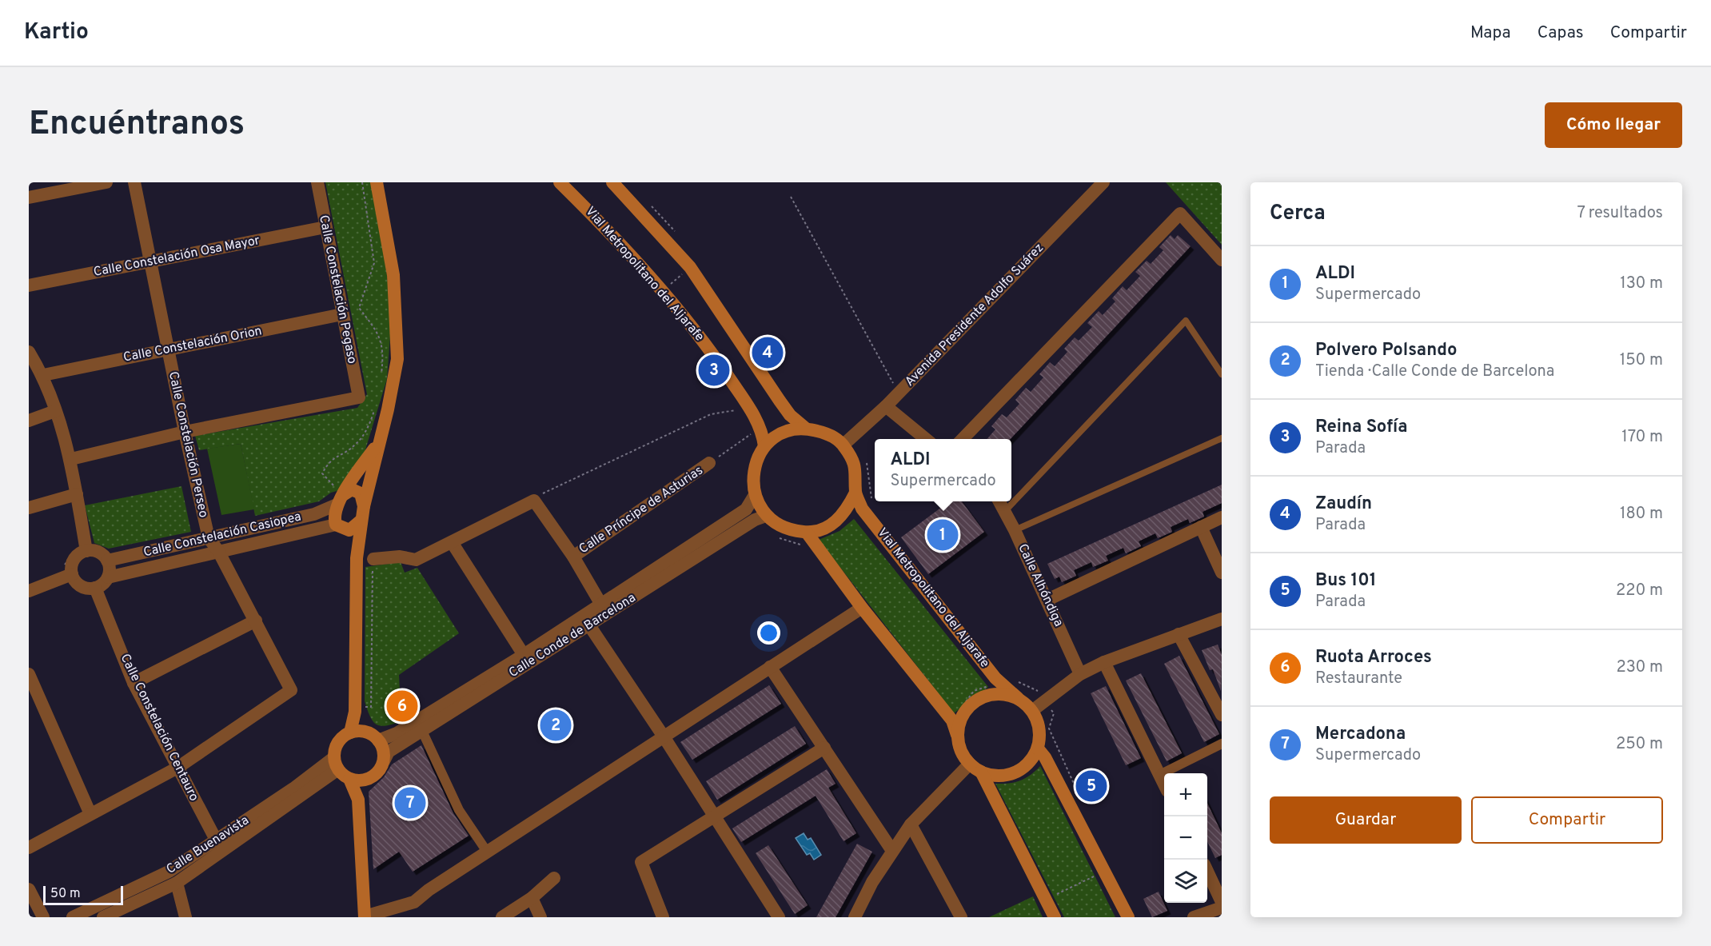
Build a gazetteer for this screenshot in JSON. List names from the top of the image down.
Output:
{
  "streets": {
    "main road": ["Vial Metropolitano del Aljarafe"],
    "street": [
      "Calle Constelación Osa Mayor",
      "Calle Constelación Pegaso",
      "Avenida Presidente Adolfo Suárez",
      "Calle Constelación Orion",
      "Calle Constelación Perseo",
      "Calle Príncipe de Asturias",
      "Calle Constelación Casiopea",
      "Calle Alhóndiga",
      "Calle Conde de Barcelona",
      "Calle Constelación Centauro",
      "Calle Buenavista"
    ]
  },
  "crossings": [
    ["Calle Constelación Osa Mayor", "Calle Constelación Pegaso"],
    ["Calle Constelación Osa Mayor", "Calle Constelación Perseo"],
    ["Vial Metropolitano del Aljarafe", "Avenida Presidente Adolfo Suárez"],
    ["Vial Metropolitano del Aljarafe", "Calle Conde de Barcelona"],
    ["Calle Constelación Pegaso", "Calle Constelación Orion"],
    ["Calle Constelación Pegaso", "Calle Constelación Perseo"],
    ["Avenida Presidente Adolfo Suárez", "Calle Conde de Barcelona"],
    ["Calle Constelación Orion", "Calle Constelación Perseo"],
    ["Calle Constelación Perseo", "Calle Constelación Casiopea"],
    ["Calle Constelación Perseo", "Calle Constelación Centauro"],
    ["Calle Constelación Casiopea", "Calle Constelación Centauro"],
    ["Calle Conde de Barcelona", "Calle Buenavista"],
    ["Calle Constelación Centauro", "Calle Buenavista"]
  ],
  "scale_bar": "50 m",
  "page": {
    "header": "Kartio",
    "nav": ["Mapa", "Capas", "Compartir"],
    "buttons": [
      "Cómo llegar",
      ["Guardar", "Compartir"]
    ],
    "title": "Encuéntranos",
    "heading": ["Cerca", "7 resultados"],
    "list": [
      {
        "mark": "1",
        "name": "ALDI",
        "note": "Supermercado",
        "value": "130 m"
      },
      {
        "mark": "2",
        "name": "Polvero Polsando",
        "note": "Tienda · Calle Conde de Barcelona",
        "value": "150 m"
      },
      {
        "mark": "3",
        "name": "Reina Sofía",
        "note": "Parada",
        "value": "170 m"
      },
      {
        "mark": "4",
        "name": "Zaudín",
        "note": "Parada",
        "value": "180 m"
      },
      {
        "mark": "5",
        "name": "Bus 101",
        "note": "Parada",
        "value": "220 m"
      },
      {
        "mark": "6",
        "name": "Ruota Arroces",
        "note": "Restaurante",
        "value": "230 m"
      },
      {
        "mark": "7",
        "name": "Mercadona",
        "note": "Supermercado",
        "value": "250 m"
      }
    ],
    "pins": [
      "4",
      "3",
      "1",
      "6",
      "2",
      "5",
      "7"
    ],
    "popup": ["ALDI", "Supermercado"],
    "map_buttons": ["+", "−"],
    "scale": "50 m"
  }
}
